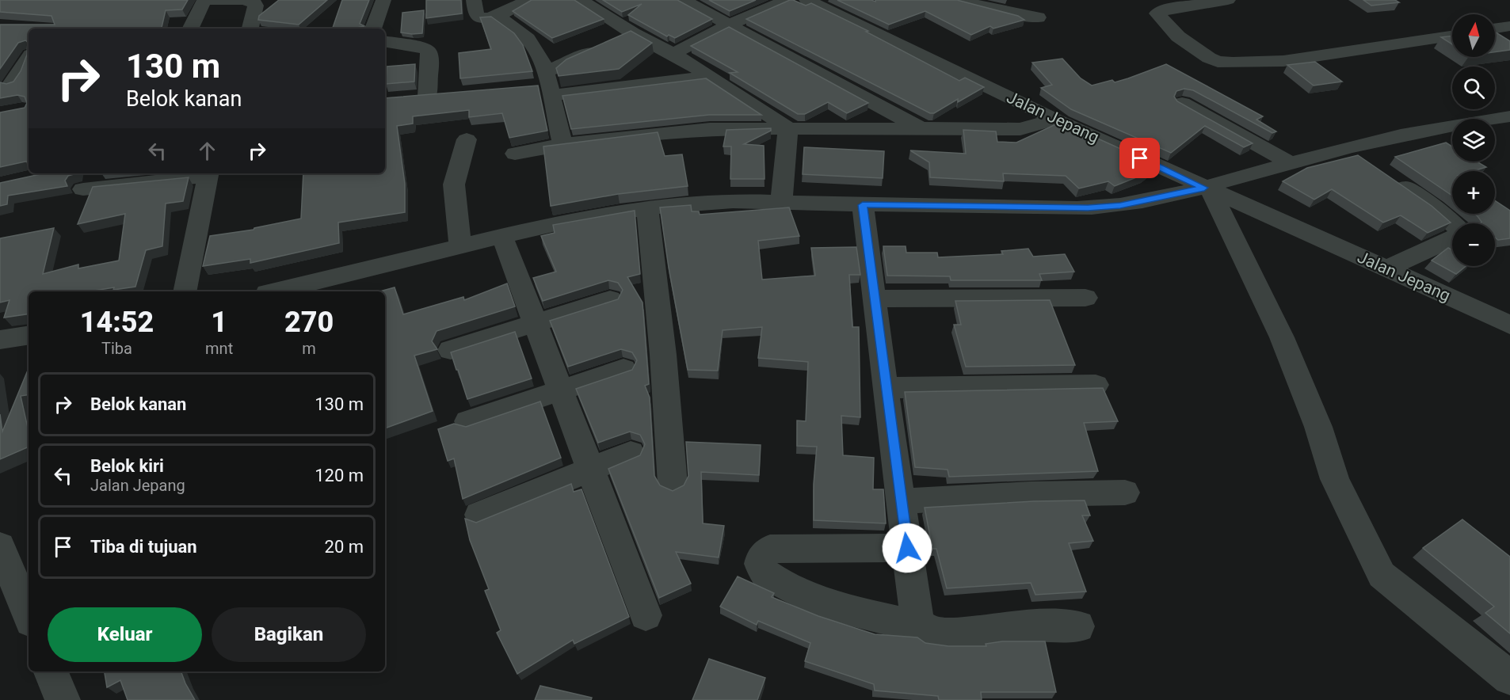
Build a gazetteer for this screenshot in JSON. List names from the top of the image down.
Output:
{
  "streets": {
    "street": ["Jalan Jepang"]
  },
  "north": "top",
  "page": {
    "map_buttons": ["+", "−"],
    "turn": ["130 m", "Belok kanan"],
    "eta": [
      "14:52",
      "Tiba",
      "1",
      "mnt",
      "270",
      "m"
    ],
    "list": [
      {
        "name": "Belok kanan",
        "value": "130 m"
      },
      {
        "name": "Belok kiri",
        "note": "Jalan Jepang",
        "value": "120 m"
      },
      {
        "name": "Tiba di tujuan",
        "value": "20 m"
      }
    ],
    "buttons": ["Keluar", "Bagikan"]
  }
}
